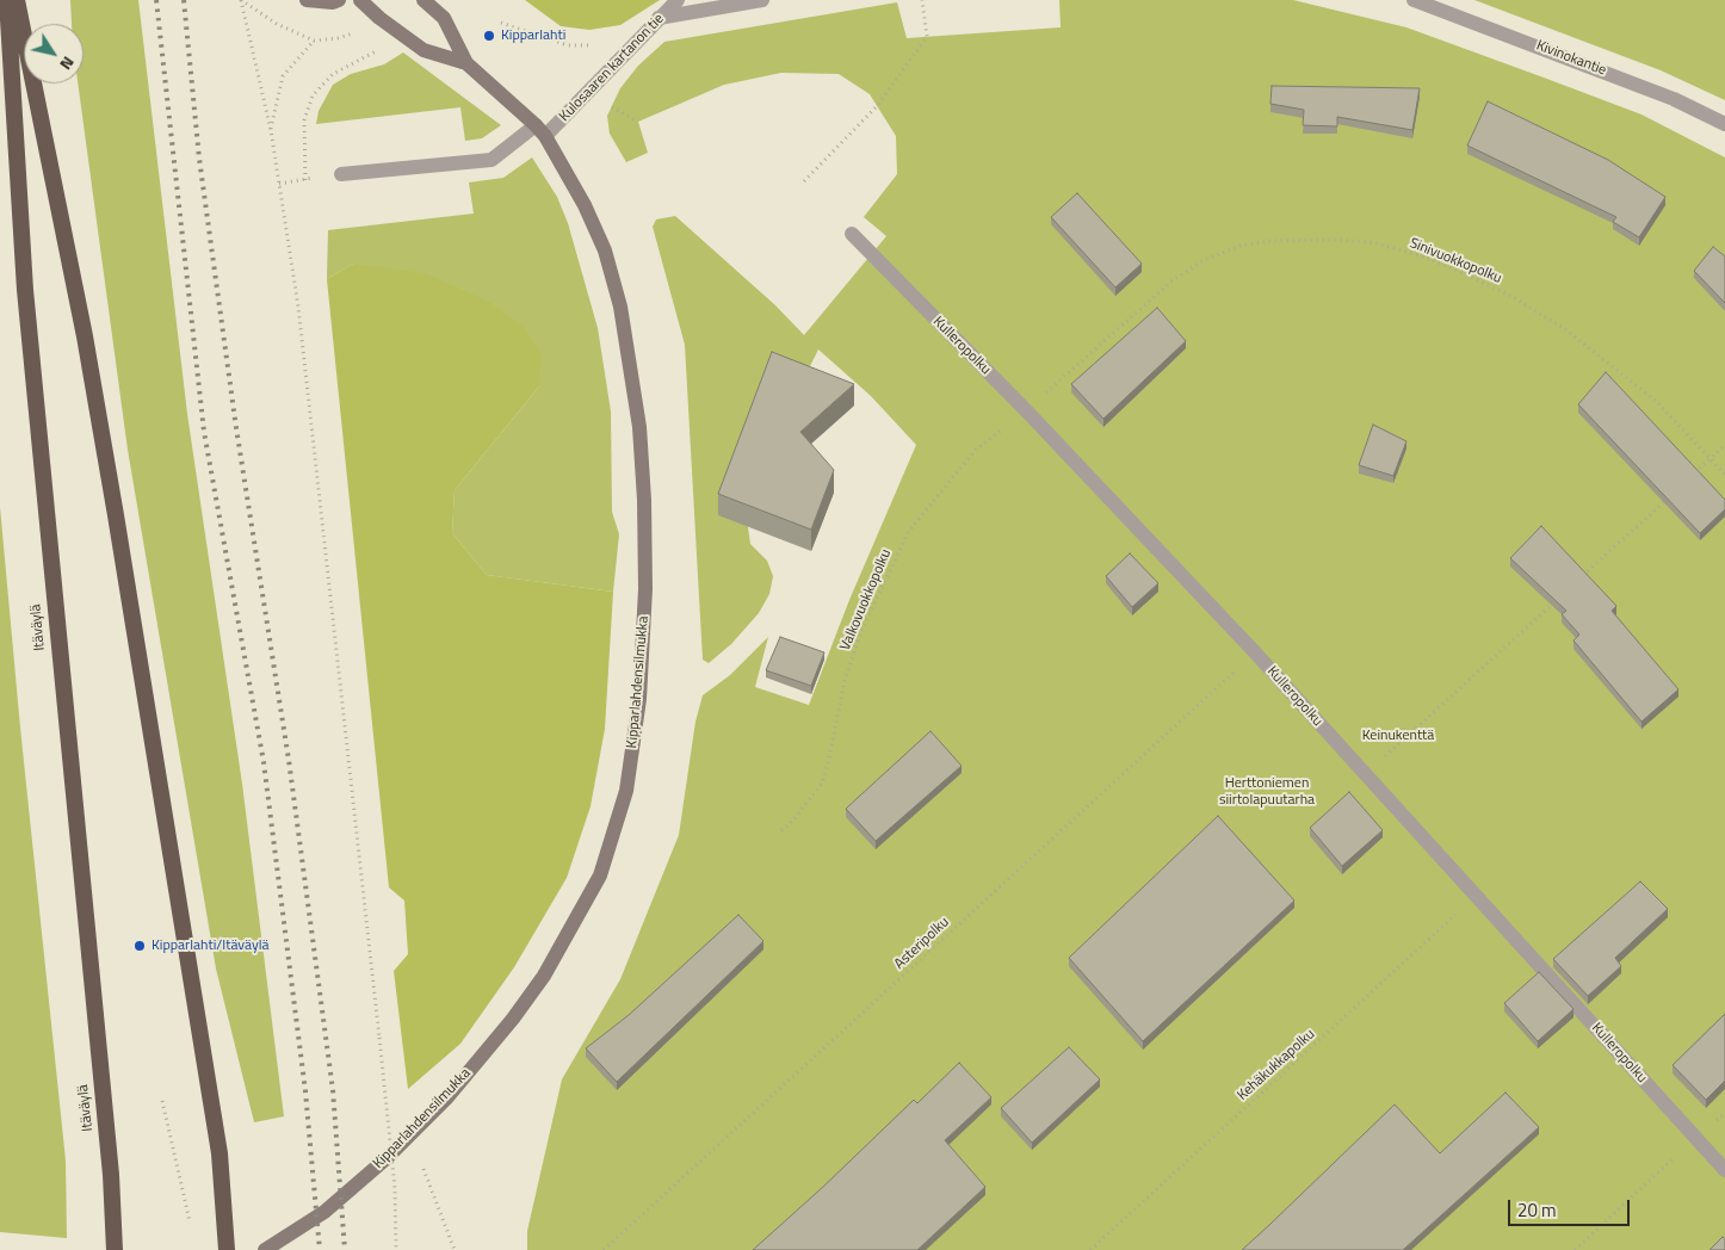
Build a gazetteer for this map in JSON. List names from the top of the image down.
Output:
{
  "streets": {
    "highway": ["Itäväylä"],
    "main road": ["Kipparlahdensilmukka"],
    "street": ["Kivinokantie", "Kulosaaren kartanon tie", "Kulleropolku"],
    "path": [
      "Sinivuokkopolku",
      "Valkovuokkopolku",
      "Asteripolku",
      "Kehäkukkapolku"
    ]
  },
  "crossings": [
    ["Kulosaaren kartanon tie", "Kipparlahdensilmukka"],
    ["Sinivuokkopolku", "Kulleropolku"],
    ["Sinivuokkopolku", "Valkovuokkopolku"],
    ["Kulleropolku", "Valkovuokkopolku"],
    ["Kulleropolku", "Asteripolku"],
    ["Kulleropolku", "Kehäkukkapolku"]
  ],
  "parks": ["Keinukenttä", "Herttoniemen siirtolapuutarha"],
  "places": ["Kipparlahti", "Kipparlahti/Itäväylä"],
  "scale_bar": "20 m",
  "north": "bottom right"
}
